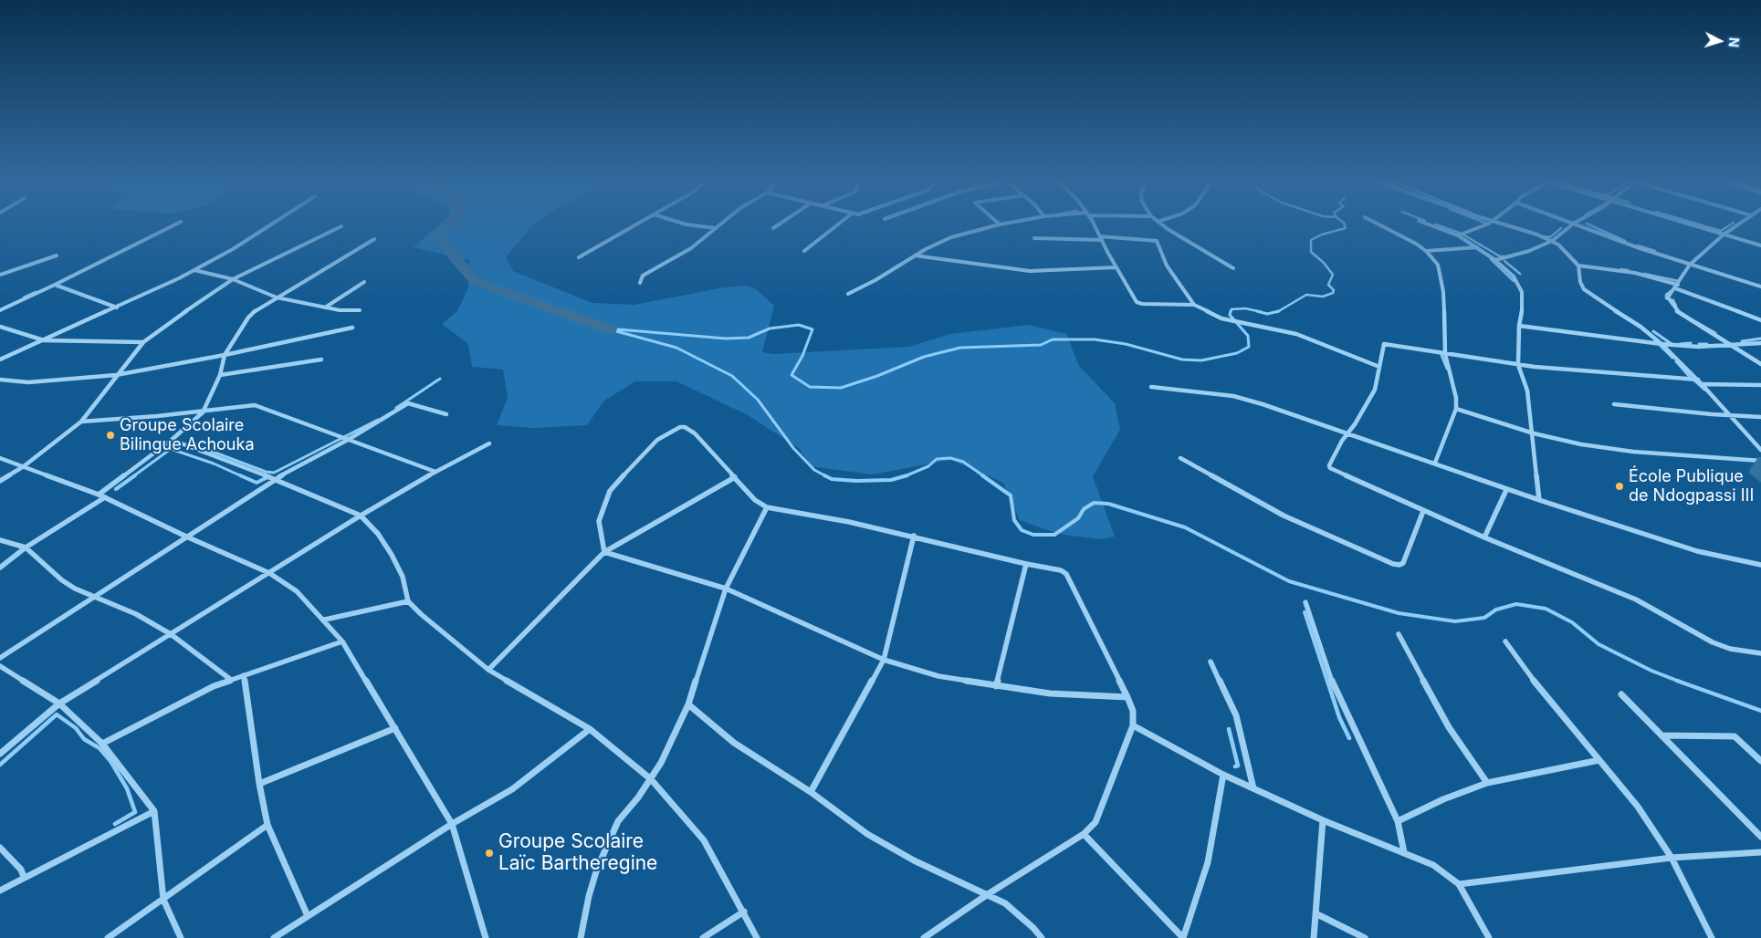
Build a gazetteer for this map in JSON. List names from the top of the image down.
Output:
{
  "places": ["Groupe Scolaire Bilingue Achouka", "École Publique de Ndogpassi III", "Groupe Scolaire Laïc Bartheregine"],
  "north": "right"
}
